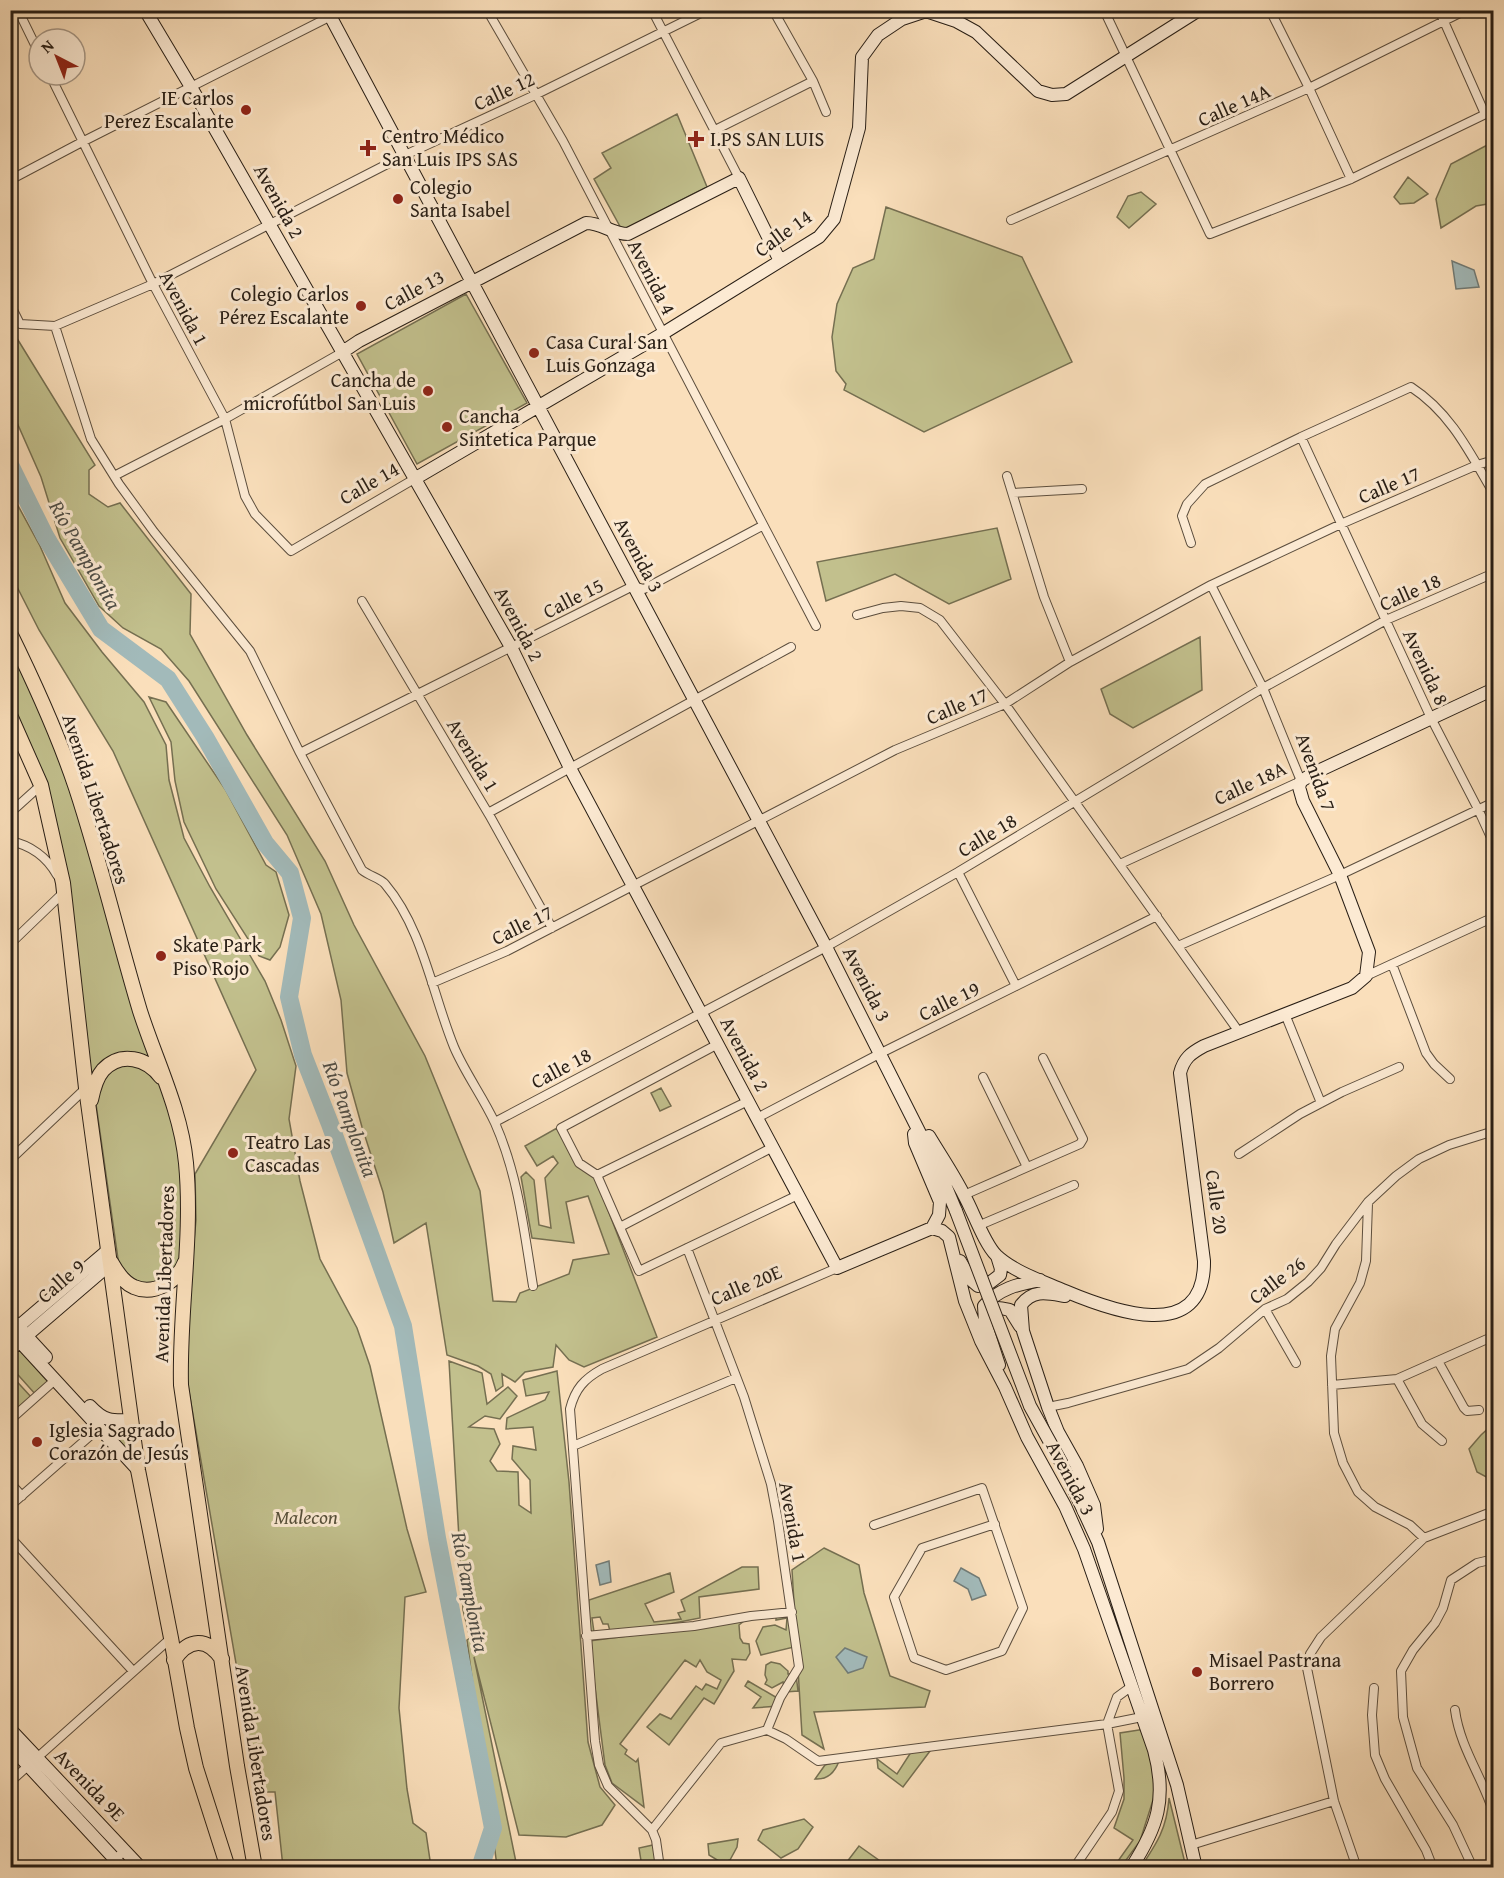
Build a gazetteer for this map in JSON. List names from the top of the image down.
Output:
{
  "streets": {
    "main road": [
      "Avenida 2",
      "Calle 14",
      "Calle 13",
      "Avenida 3",
      "Avenida 7",
      "Calle 18A",
      "Avenida Libertadores",
      "Calle 20",
      "Calle 9",
      "Calle 20E",
      "Avenida 9E"
    ],
    "street": [
      "Calle 12",
      "Calle 14A",
      "Avenida 4",
      "Avenida 1",
      "Calle 17",
      "Calle 18",
      "Calle 15",
      "Avenida 8",
      "Calle 19",
      "Calle 26"
    ]
  },
  "crossings": [
    ["Calle 12", "Avenida 2"],
    ["Calle 12", "Avenida 4"],
    ["Calle 12", "Avenida 1"],
    ["Calle 12", "Avenida 3"],
    ["Avenida 2", "Calle 14"],
    ["Avenida 2", "Calle 13"],
    ["Avenida 2", "Calle 17"],
    ["Avenida 2", "Calle 18"],
    ["Avenida 2", "Calle 15"],
    ["Avenida 2", "Calle 19"],
    ["Avenida 2", "Calle 20E"],
    ["Calle 14", "Avenida 4"],
    ["Calle 14", "Avenida 1"],
    ["Calle 14", "Avenida 3"],
    ["Avenida 4", "Calle 13"],
    ["Avenida 4", "Calle 15"],
    ["Calle 13", "Avenida 1"],
    ["Calle 13", "Avenida 3"],
    ["Avenida 1", "Calle 17"],
    ["Avenida 1", "Calle 15"],
    ["Avenida 1", "Calle 20E"],
    ["Calle 17", "Avenida 3"],
    ["Calle 17", "Avenida 8"],
    ["Calle 17", "Avenida 7"],
    ["Avenida 3", "Calle 18"],
    ["Avenida 3", "Calle 15"],
    ["Avenida 3", "Calle 19"],
    ["Avenida 3", "Calle 20"],
    ["Avenida 3", "Calle 20E"],
    ["Calle 18", "Avenida 8"],
    ["Calle 18", "Avenida 7"],
    ["Avenida 8", "Calle 18A"],
    ["Avenida 7", "Calle 18A"],
    ["Avenida 7", "Calle 20"],
    ["Avenida Libertadores", "Calle 9"]
  ],
  "water": ["Río Pamplonita"],
  "parks": ["Malecon"],
  "places": {
    "other": [
      "IE Carlos Perez Escalante",
      "Colegio Santa Isabel",
      "Colegio Carlos Pérez Escalante",
      "Casa Cural San Luis Gonzaga",
      "Cancha de microfútbol San Luis",
      "Cancha Sintetica Parque",
      "Skate Park Piso Rojo",
      "Teatro Las Cascadas",
      "Iglesia Sagrado Corazón de Jesús",
      "Misael Pastrana Borrero"
    ],
    "health": ["I.PS SAN LUIS", "Centro Médico San Luis IPS SAS"]
  },
  "north": "top left"
}
